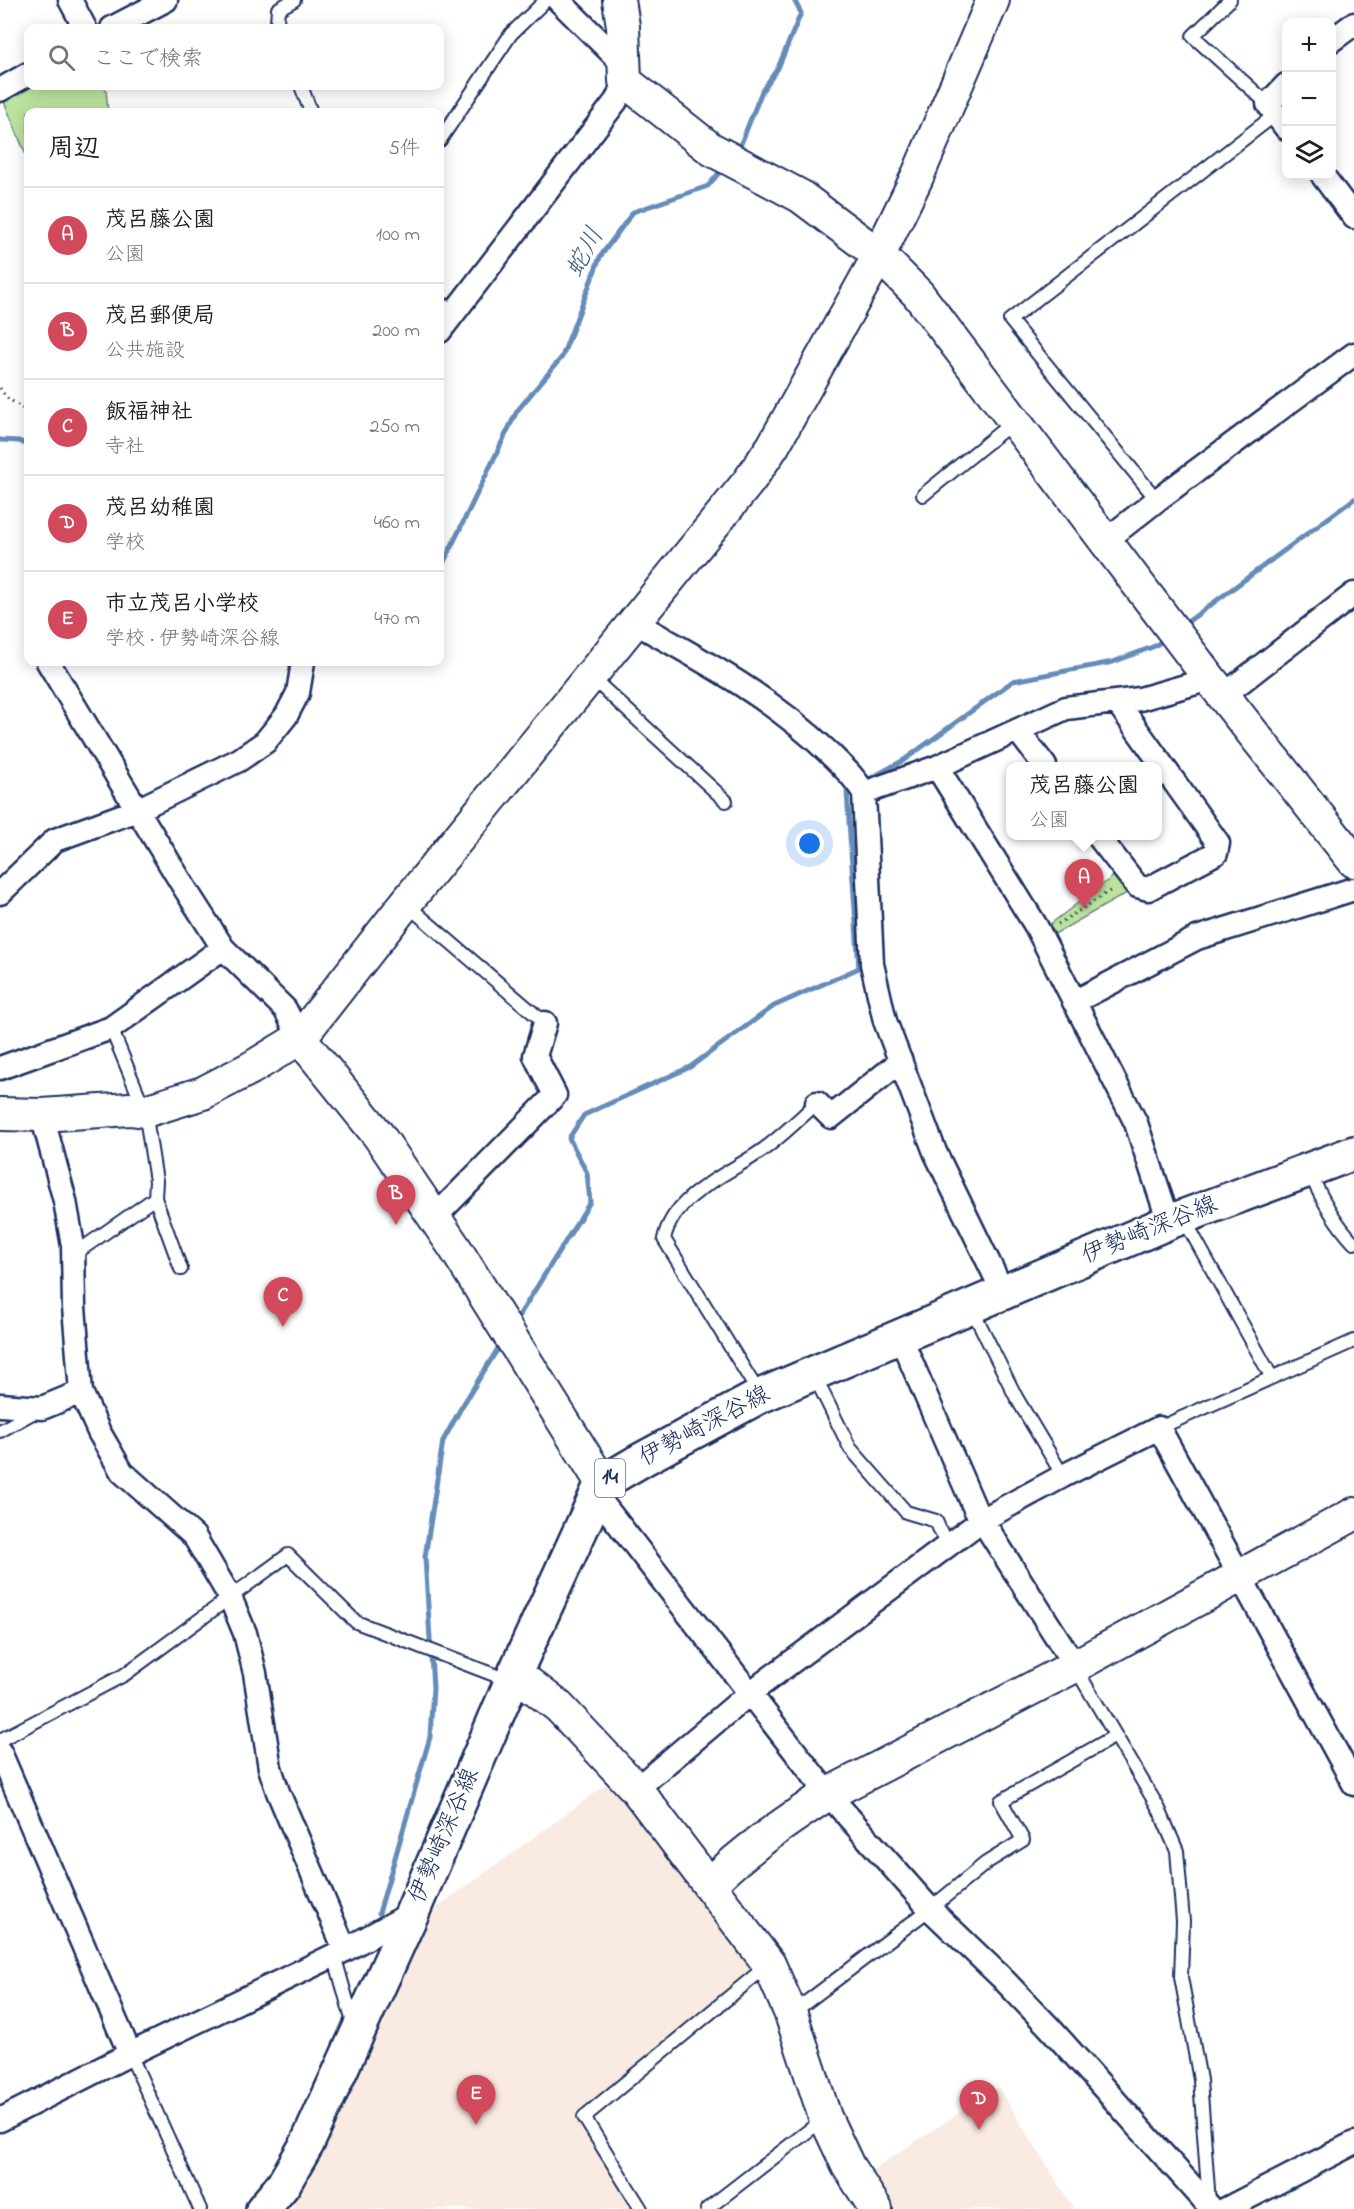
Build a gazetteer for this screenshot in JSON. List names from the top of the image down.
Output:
{
  "streets": {
    "main road": ["伊勢崎深谷線", "14"]
  },
  "water": ["蛇川"],
  "page": {
    "map_buttons": ["+", "−"],
    "search": "ここで検索",
    "heading": ["周辺", "5件"],
    "list": [
      {
        "mark": "A",
        "name": "茂呂藤公園",
        "note": "公園",
        "value": "100 m"
      },
      {
        "mark": "B",
        "name": "茂呂郵便局",
        "note": "公共施設",
        "value": "200 m"
      },
      {
        "mark": "C",
        "name": "飯福神社",
        "note": "寺社",
        "value": "250 m"
      },
      {
        "mark": "D",
        "name": "茂呂幼稚園",
        "note": "学校",
        "value": "460 m"
      },
      {
        "mark": "E",
        "name": "市立茂呂小学校",
        "note": "学校 · 伊勢崎深谷線",
        "value": "470 m"
      }
    ],
    "popup": ["茂呂藤公園", "公園"],
    "pins": [
      "A",
      "B",
      "C",
      "E",
      "D"
    ]
  }
}
